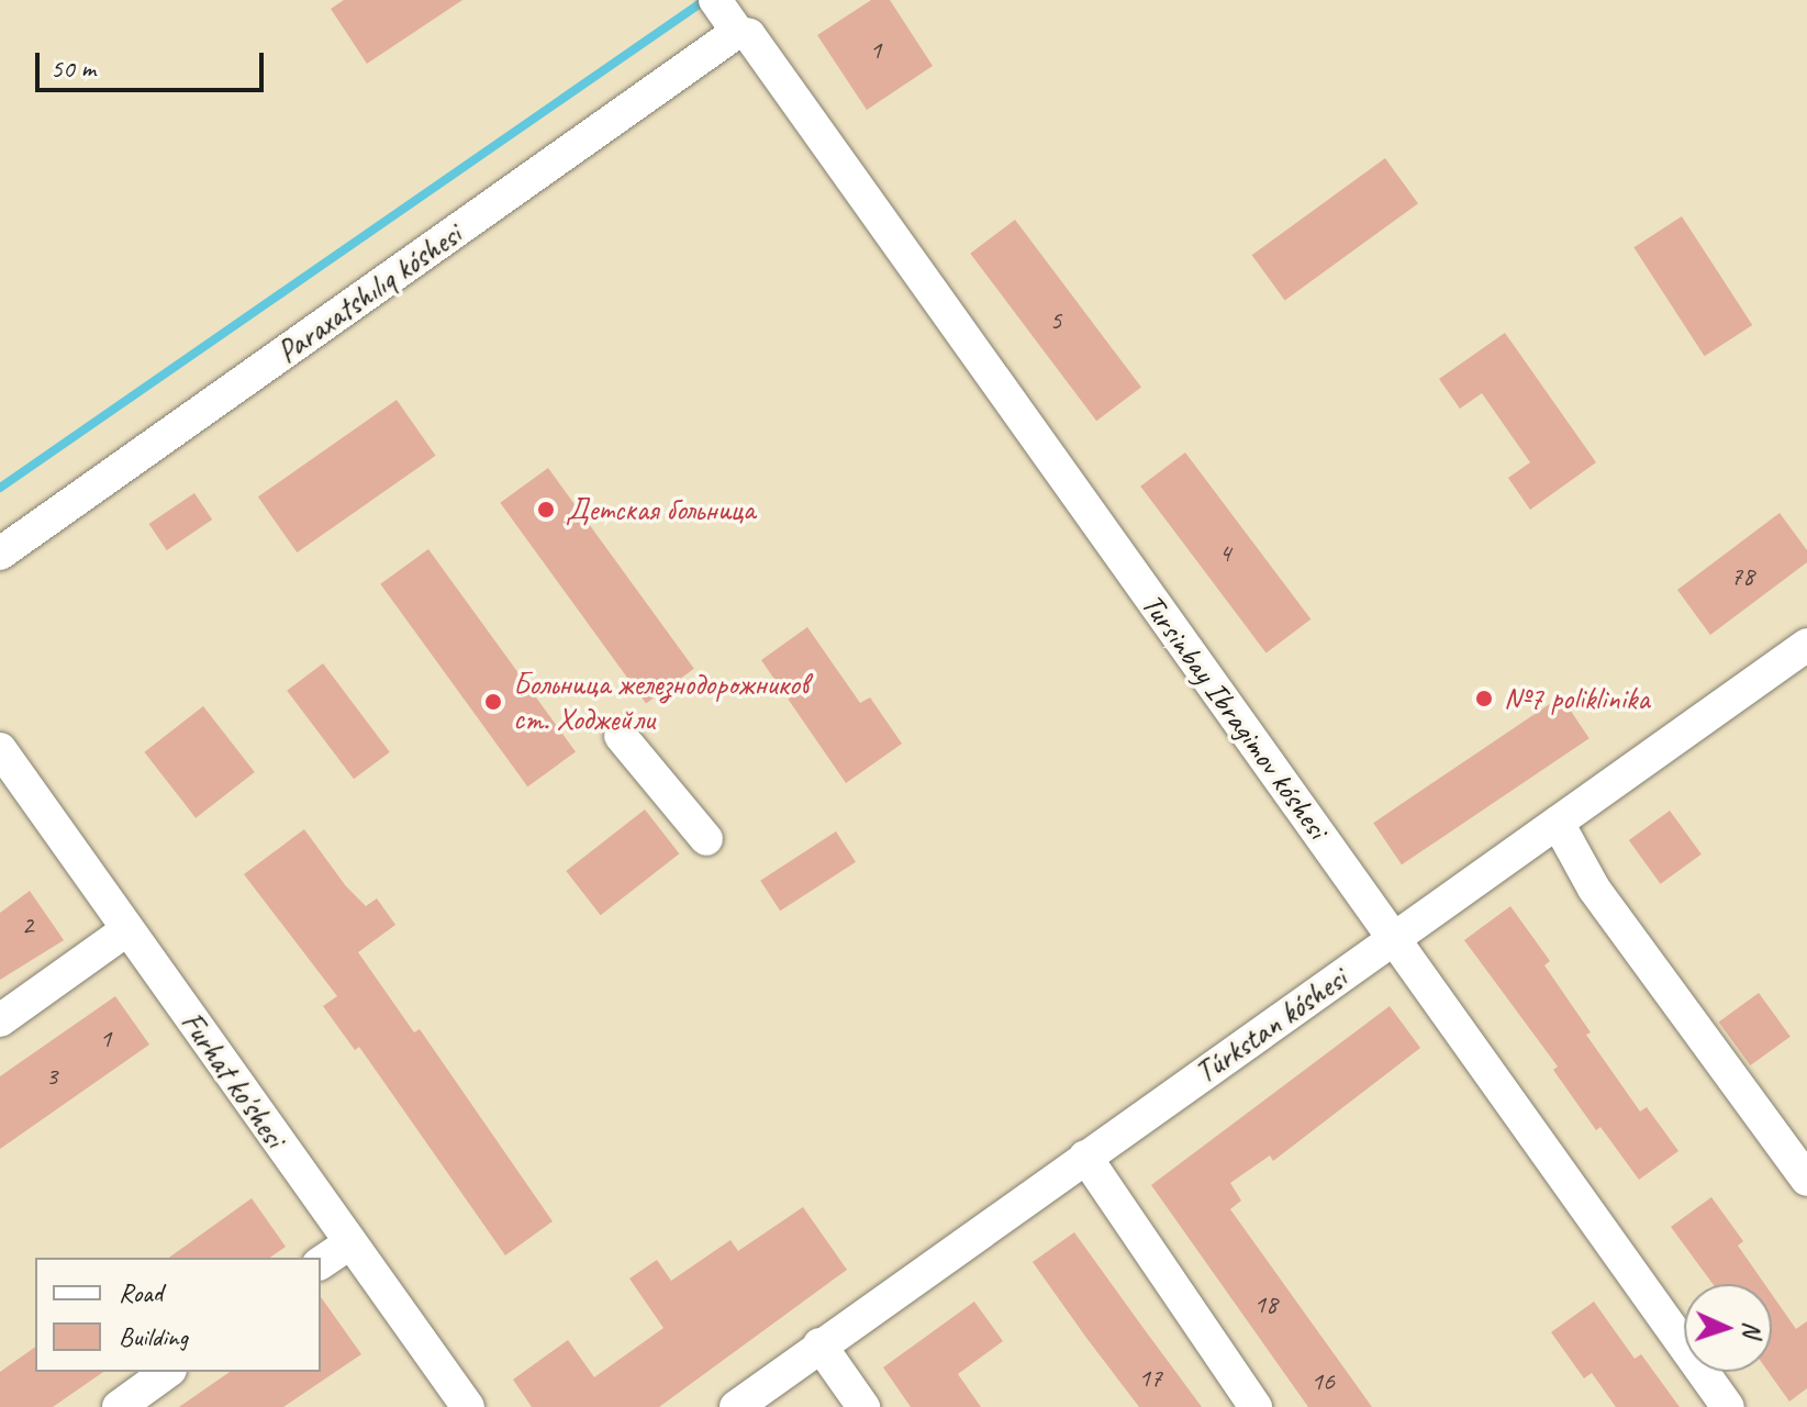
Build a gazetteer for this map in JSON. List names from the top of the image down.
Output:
{
  "streets": {
    "street": [
      "Paraxatshılıq kóshesi",
      "Tursinbay Ibragimov kóshesi",
      "Túrkstan kóshesi",
      "Furhat ko'shesi"
    ]
  },
  "crossings": [
    ["Paraxatshılıq kóshesi", "Tursinbay Ibragimov kóshesi"],
    ["Tursinbay Ibragimov kóshesi", "Túrkstan kóshesi"]
  ],
  "places": ["Детская больница", "№7 poliklinika", "Больница железнодорожников ст. Ходжейли"],
  "house_numbers": [
    "1",
    "5",
    "4",
    "78",
    "2",
    "1",
    "3",
    "18",
    "17",
    "16"
  ],
  "legend": ["Road", "Building"],
  "scale_bar": "50 m",
  "north": "right"
}
